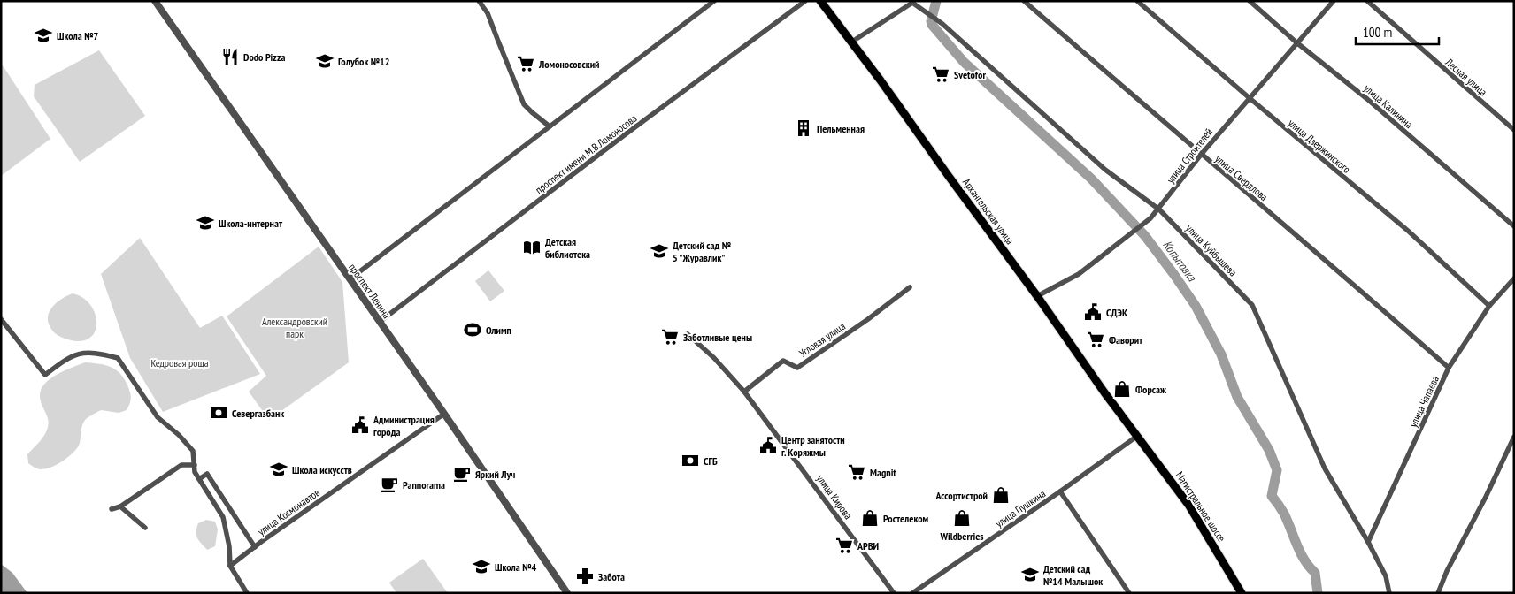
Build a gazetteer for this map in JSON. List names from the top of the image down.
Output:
{
  "streets": {
    "main road": ["Архангельская улица", "Магистральное шоссе"],
    "street": [
      "Лесная улица",
      "улица Калинина",
      "улица Дзержинского",
      "проспект имени М.В.Ломоносова",
      "улица Строителей",
      "улица Свердлова",
      "улица Куйбышева",
      "проспект Ленина",
      "Угловая улица",
      "улица Чапаева",
      "улица Кирова",
      "улица Пушкина",
      "улица Космонавтов"
    ]
  },
  "crossings": [
    ["улица Калинина", "улица Строителей"],
    ["улица Дзержинского", "улица Строителей"],
    ["улица Дзержинского", "улица Чапаева"],
    ["проспект имени М.В.Ломоносова", "проспект Ленина"],
    ["улица Строителей", "улица Свердлова"],
    ["улица Строителей", "Архангельская улица"],
    ["улица Строителей", "улица Куйбышева"],
    ["улица Свердлова", "улица Чапаева"],
    ["Архангельская улица", "улица Куйбышева"],
    ["Архангельская улица", "Магистральное шоссе"],
    ["Архангельская улица", "улица Пушкина"],
    ["улица Куйбышева", "улица Чапаева"],
    ["проспект Ленина", "улица Космонавтов"],
    ["Угловая улица", "улица Кирова"],
    ["Магистральное шоссе", "улица Пушкина"]
  ],
  "water": ["Копытовка"],
  "parks": ["Александровский парк", "Кедровая роща"],
  "places": {
    "school or university": [
      "Школа №7",
      "Голубок №12",
      "Школа-интернат",
      "Детский сад № 5 \"Журавлик\"",
      "Школа искусcтв",
      "Школа №4",
      "Детский сад №14 Малышок"
    ],
    "restaurant": ["Dodo Pizza"],
    "supermarket": [
      "Ломоносовский",
      "Svetofor",
      "Заботливые цены",
      "Фаворит",
      "Magnit",
      "АРВИ"
    ],
    "building": ["Пельменная"],
    "library": ["Детская библиотека"],
    "public building": ["СДЭК", "Администрация города", "Центр занятости г. Коряжмы"],
    "sports": ["Олимп"],
    "shop": [
      "Форсаж",
      "Ассортистрой",
      "Ростелеком",
      "Wildberries"
    ],
    "bank": ["Севергазбанк", "СГБ"],
    "cafe": ["Яркий Луч", "Pannorama"],
    "pharmacy": ["Забота"]
  },
  "scale_bar": "100 m"
}
